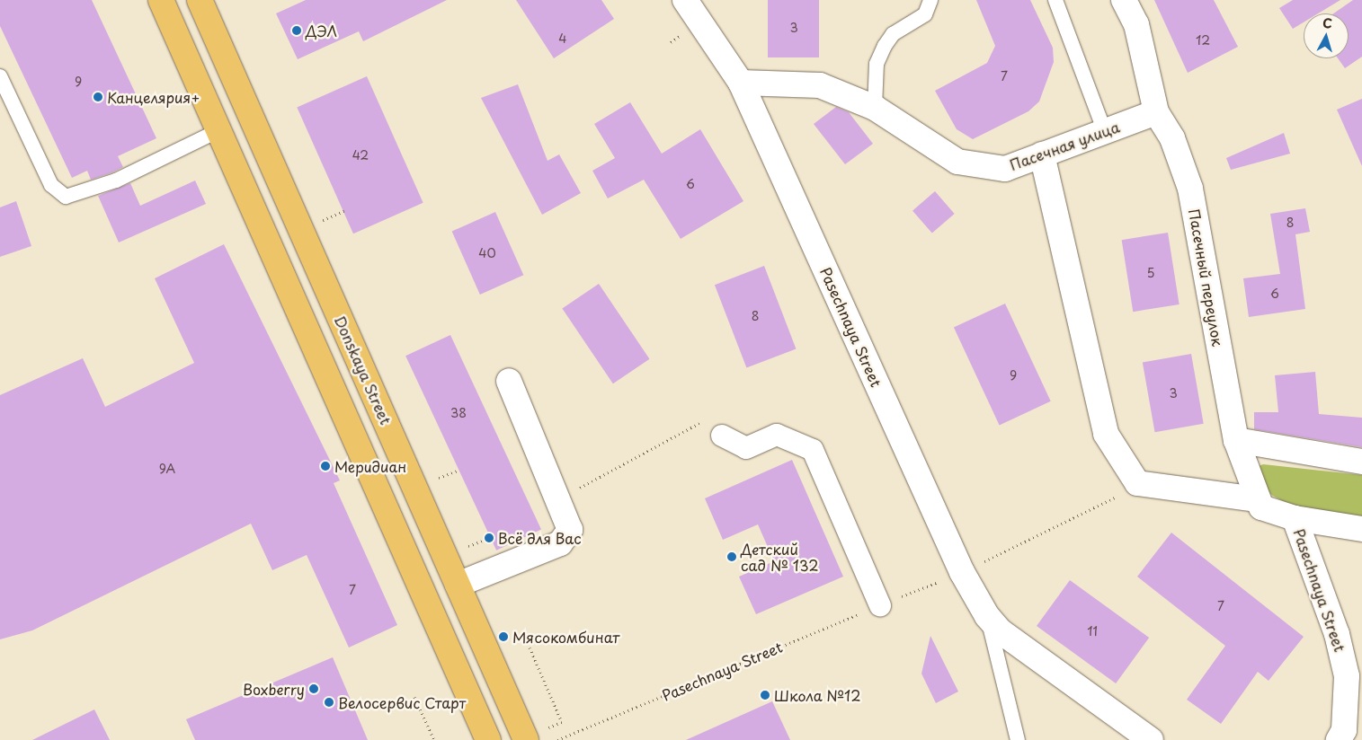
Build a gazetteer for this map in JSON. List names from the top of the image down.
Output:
{
  "streets": {
    "main road": ["Donskaya Street"],
    "street": ["Пасечная улица", "Пасечный переулок", "Pasechnaya Street"]
  },
  "crossings": [
    ["Пасечная улица", "Пасечный переулок"],
    ["Пасечная улица", "Pasechnaya Street"]
  ],
  "places": [
    "ДЭЛ",
    "Канцелярия+",
    "Меридиан",
    "Всё для Вас",
    "Детский сад № 132",
    "Мясокомбинат",
    "Boxberry",
    "Школа №12",
    "Велосервис Старт"
  ],
  "house_numbers": [
    "3",
    "4",
    "12",
    "7",
    "9",
    "42",
    "6",
    "8",
    "40",
    "5",
    "6",
    "8",
    "9",
    "3",
    "38",
    "9А",
    "7",
    "7",
    "11"
  ],
  "north": "top"
}
